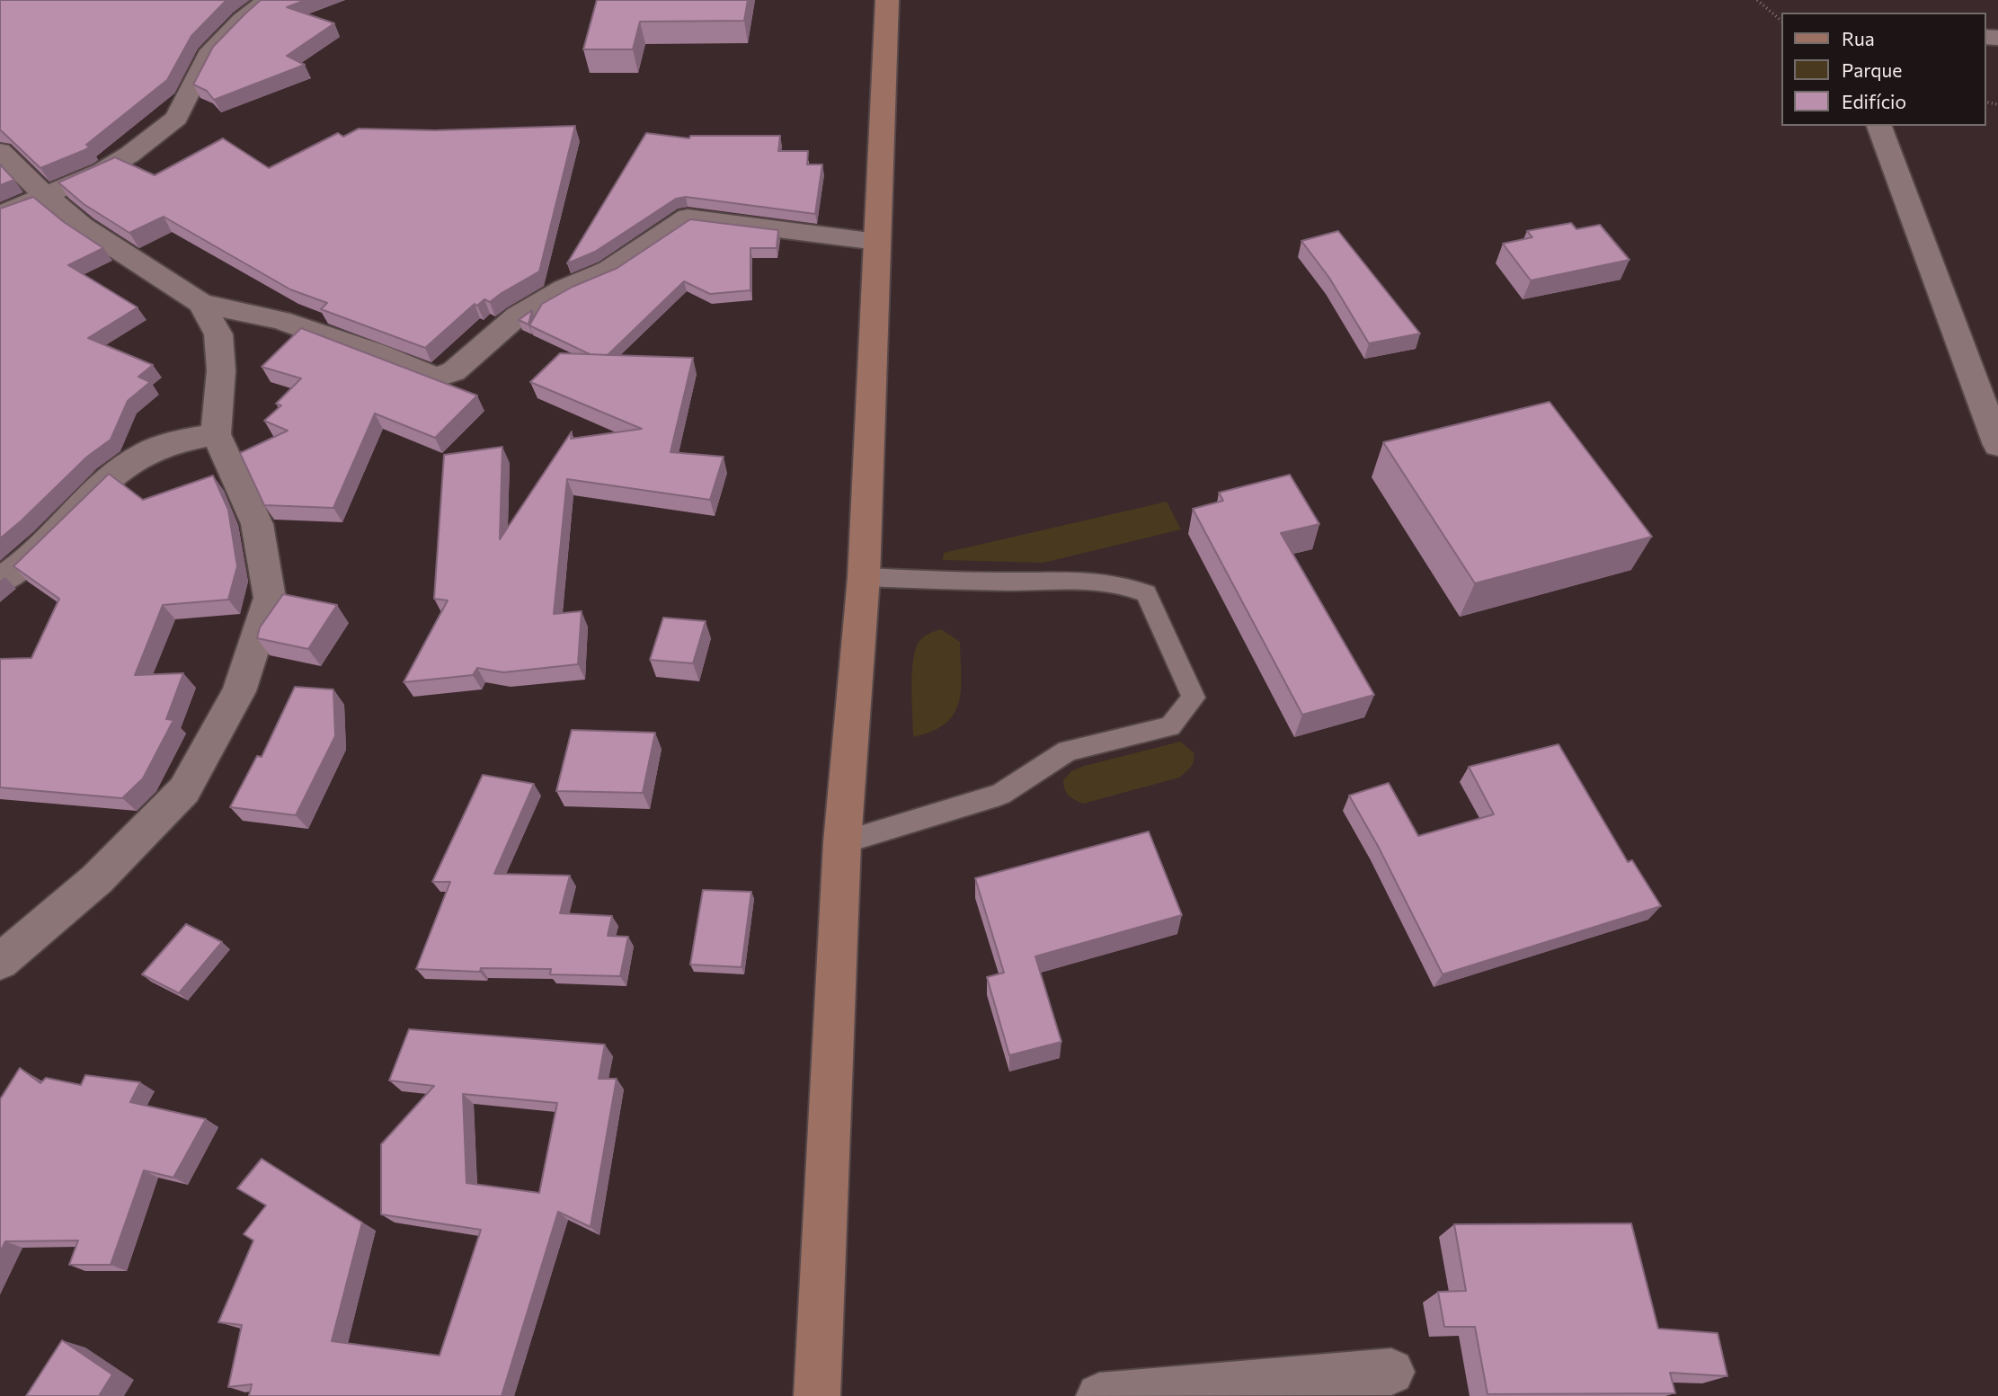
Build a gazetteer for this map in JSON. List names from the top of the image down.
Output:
{
  "legend": ["Rua", "Parque", "Edifício"]
}
